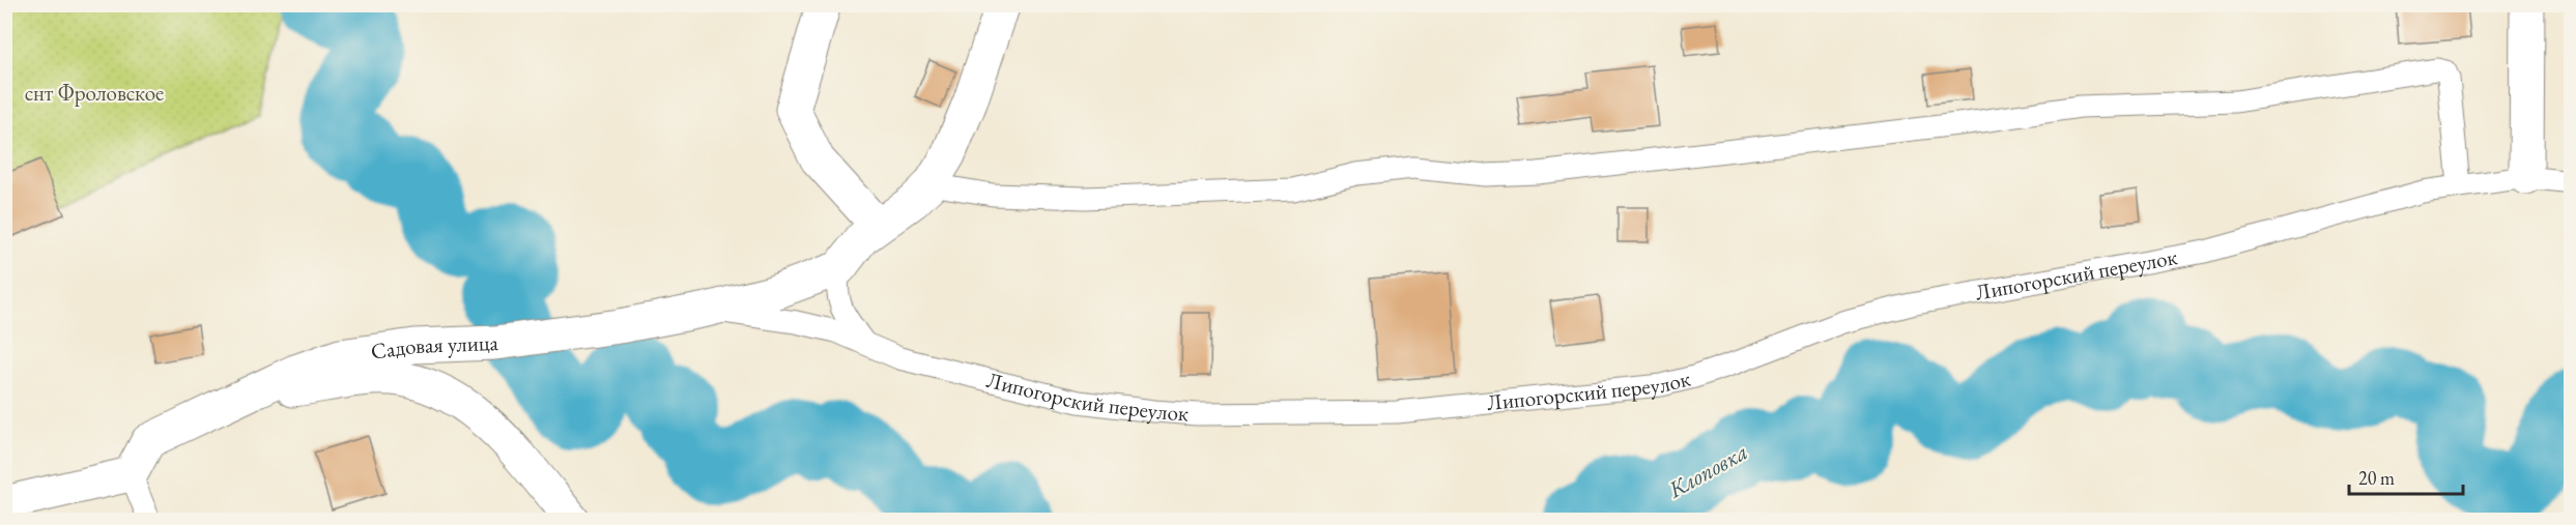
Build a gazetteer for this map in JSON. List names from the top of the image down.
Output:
{
  "streets": {
    "street": ["Садовая улица"],
    "lane": ["Липогорский переулок"]
  },
  "crossings": [
    ["Липогорский переулок", "Садовая улица"]
  ],
  "water": ["Клоповка"],
  "parks": ["снт Фроловское"],
  "scale_bar": "20 m"
}
